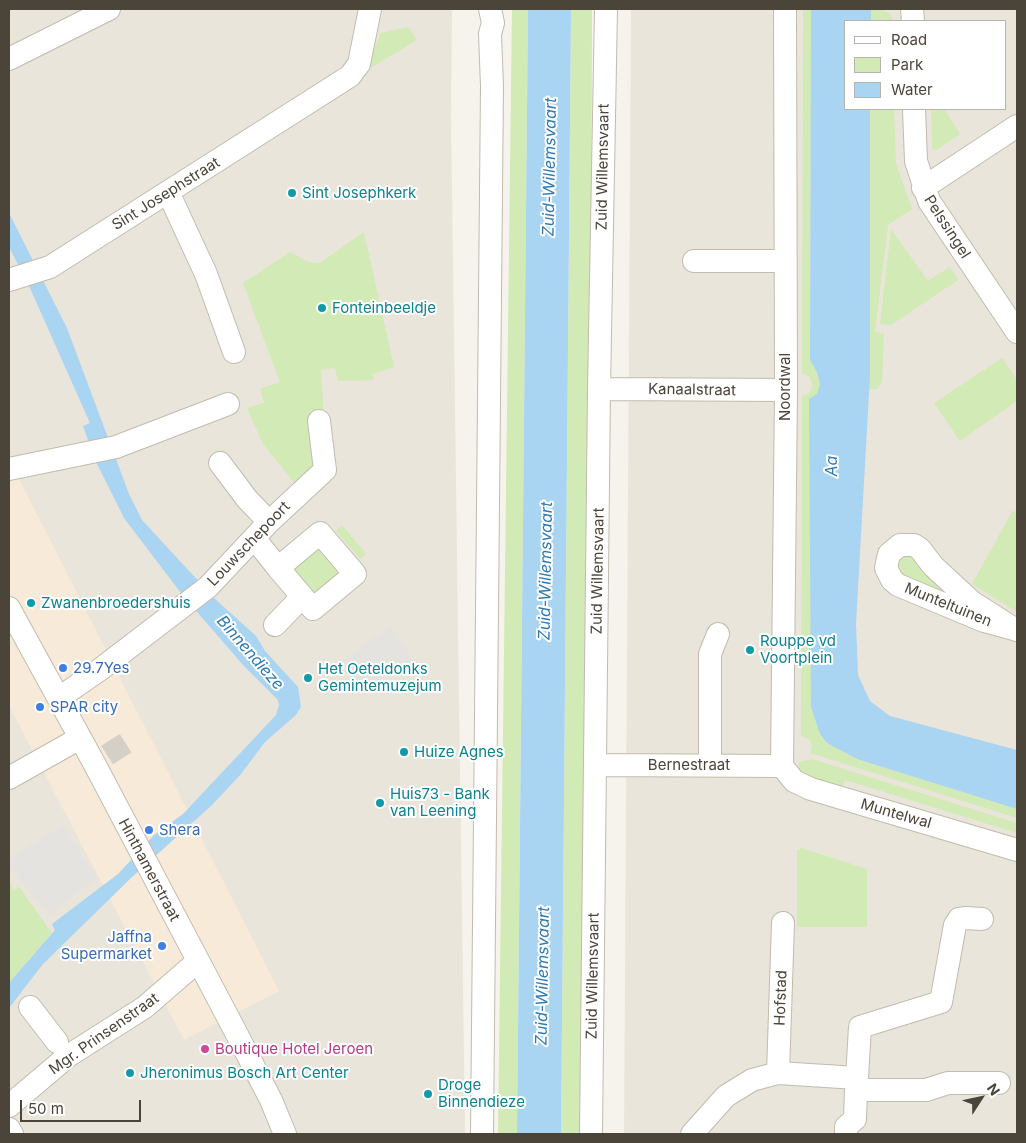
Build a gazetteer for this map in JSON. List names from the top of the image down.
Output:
{
  "streets": {
    "street": [
      "Zuid Willemsvaart",
      "Sint Josephstraat",
      "Pelssingel",
      "Noordwal",
      "Kanaalstraat",
      "Louwschepoort",
      "Munteltuinen",
      "Bernestraat",
      "Muntelwal",
      "Hinthamerstraat",
      "Hofstad",
      "Mgr. Prinsenstraat"
    ]
  },
  "crossings": [
    ["Zuid Willemsvaart", "Kanaalstraat"],
    ["Zuid Willemsvaart", "Bernestraat"],
    ["Noordwal", "Kanaalstraat"],
    ["Noordwal", "Bernestraat"],
    ["Noordwal", "Muntelwal"],
    ["Louwschepoort", "Hinthamerstraat"],
    ["Bernestraat", "Muntelwal"],
    ["Hinthamerstraat", "Mgr. Prinsenstraat"]
  ],
  "water": ["Zuid-Willemsvaart", "Aa", "Binnendieze"],
  "places": [
    "Sint Josephkerk",
    "Fonteinbeeldje",
    "Zwanenbroedershuis",
    "Rouppe vd Voortplein",
    "29.7Yes",
    "Het Oeteldonks Gemintemuzejum",
    "SPAR city",
    "Huize Agnes",
    "Huis73 - Bank van Leening",
    "Shera",
    "Jaffna Supermarket",
    "Boutique Hotel Jeroen",
    "Jheronimus Bosch Art Center",
    "Droge Binnendieze"
  ],
  "legend": ["Road", "Park", "Water"],
  "scale_bar": "50 m",
  "north": "top right"
}
